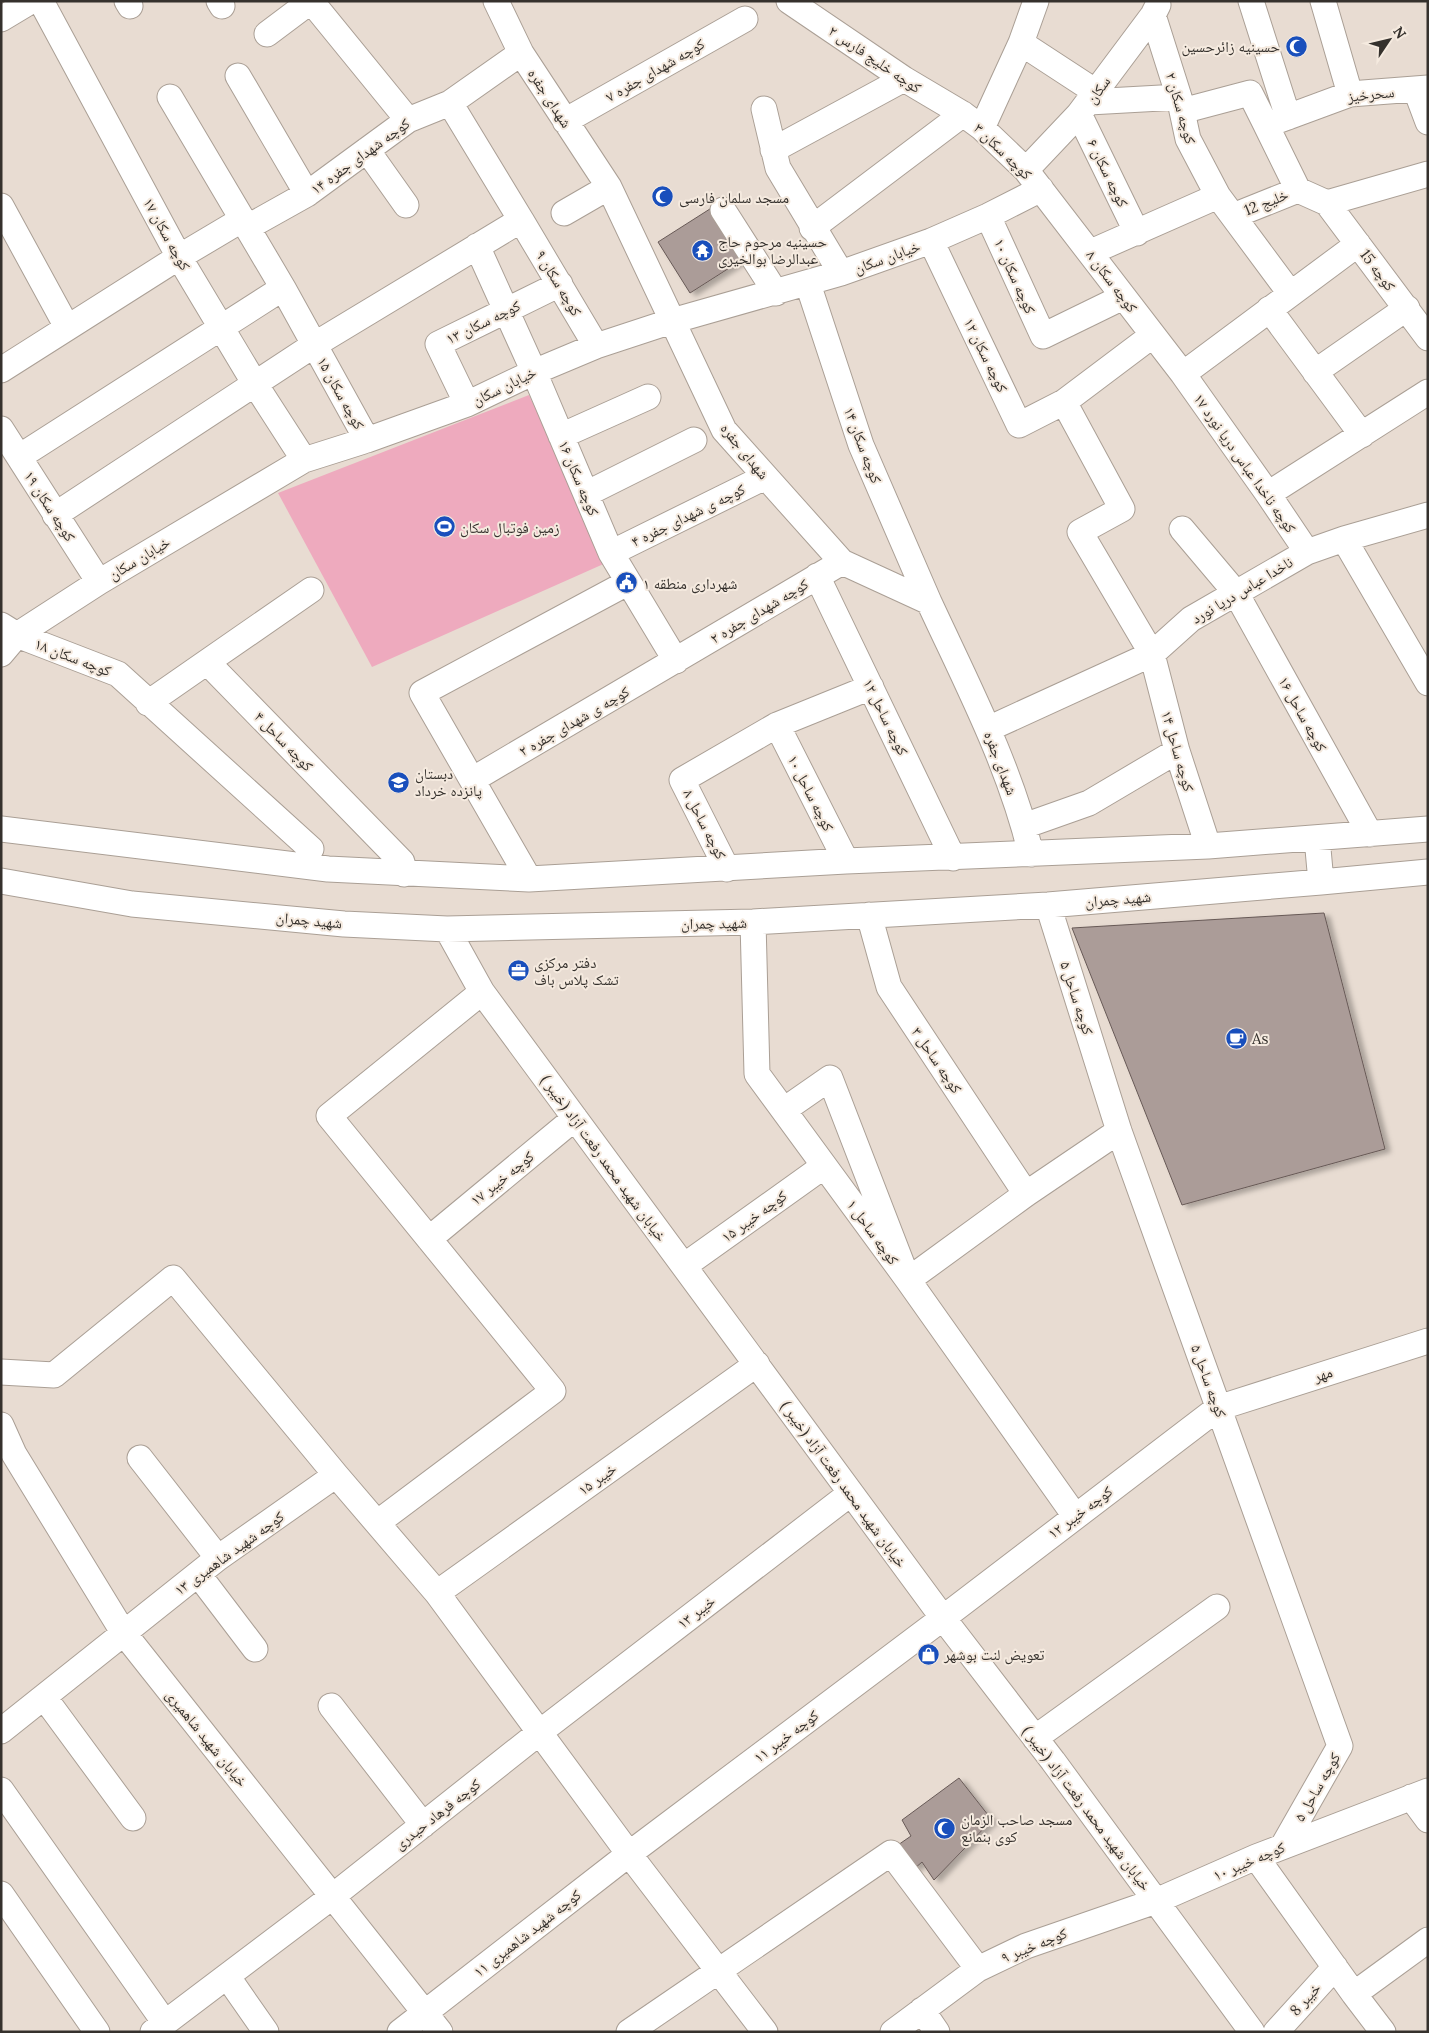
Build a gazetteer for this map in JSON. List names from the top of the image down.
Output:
{
  "streets": {
    "street": [
      "کوچه خلیج فارس ۲",
      "کوچه شهدای جفره ۷",
      "سکان",
      "سحرخیز",
      "شهدای جفره",
      "کوچه سکان ۲",
      "کوچه سکان ۳",
      "کوچه شهدای جفره ۱۴",
      "کوچه سکان ۶",
      "خلیج 12",
      "کوچه سکان ۱۷",
      "خیابان سکان",
      "کوچه 15",
      "کوچه سکان ۱۰",
      "کوچه سکان ۸",
      "کوچه سکان ۹",
      "کوچه سکان ۱۳",
      "کوچه سکان ۱۲",
      "کوچه سکان ۱۵",
      "کوچه سکان ۱۴",
      "کوچه ناخدا عباس دریا نورد ۱۷",
      "کوچه سکان ۱۶",
      "کوچه سکان ۱۹",
      "کوچه ی شهدای جفره ۴",
      "ناخدا عباس دریا نورد",
      "کوچه شهدای جفره ۲",
      "کوچه سکان ۱۸",
      "کوچه ساحل ۱۶",
      "کوچه ساحل ۱۲",
      "کوچه ی شهدای جفره ۲",
      "کوچه ساحل ۴",
      "کوچه ساحل ۱۴",
      "کوچه ساحل ۱۰",
      "کوچه ساحل ۸",
      "شهید چمران",
      "کوچه ساحل ۵",
      "کوچه ساحل ۳",
      "( خیبر) خیابان شهید محمد رفعت آزاد",
      "کوچه خیبر ۱۷",
      "کوچه خیبر ۱۵",
      "کوچه ساحل ۱",
      "مهر",
      "خیبر ۱۵",
      "کوچه خیبر ۱۲",
      "کوچه شهید شاهمیری ۱۳",
      "خیبر ۱۳",
      "کوچه خیبر ۱۱",
      "خیابان شهید شاهمیری",
      "کوچه فرهاد حیدری",
      "کوچه خیبر ۱۰",
      "کوچه شهید شاهمیری ۱۱",
      "کوچه خیبر ۹",
      "خیبر 8"
    ]
  },
  "crossings": [
    ["کوچه خلیج فارس ۲", "کوچه سکان ۳"],
    ["کوچه شهدای جفره ۷", "شهدای جفره"],
    ["سکان", "کوچه سکان ۲"],
    ["سکان", "کوچه سکان ۳"],
    ["سکان", "کوچه سکان ۶"],
    ["شهدای جفره", "کوچه شهدای جفره ۱۴"],
    ["شهدای جفره", "خیابان سکان"],
    ["شهدای جفره", "کوچه سکان ۱۴"],
    ["شهدای جفره", "کوچه ی شهدای جفره ۴"],
    ["شهدای جفره", "ناخدا عباس دریا نورد"],
    ["شهدای جفره", "کوچه شهدای جفره ۲"],
    ["کوچه سکان ۲", "خلیج 12"],
    ["کوچه سکان ۳", "خیابان سکان"],
    ["کوچه سکان ۳", "کوچه سکان ۸"],
    ["کوچه شهدای جفره ۱۴", "کوچه سکان ۱۷"],
    ["کوچه شهدای جفره ۱۴", "کوچه سکان ۹"],
    ["کوچه شهدای جفره ۱۴", "کوچه سکان ۱۵"],
    ["خلیج 12", "کوچه 15"],
    ["کوچه سکان ۱۷", "خیابان سکان"],
    ["خیابان سکان", "کوچه سکان ۱۰"],
    ["خیابان سکان", "کوچه سکان ۸"],
    ["خیابان سکان", "کوچه سکان ۹"],
    ["خیابان سکان", "کوچه سکان ۱۳"],
    ["خیابان سکان", "کوچه سکان ۱۲"],
    ["خیابان سکان", "کوچه سکان ۱۵"],
    ["خیابان سکان", "کوچه سکان ۱۴"],
    ["خیابان سکان", "کوچه سکان ۱۶"],
    ["خیابان سکان", "کوچه سکان ۱۹"],
    ["خیابان سکان", "کوچه سکان ۱۸"],
    ["کوچه سکان ۱۰", "کوچه سکان ۸"],
    ["کوچه سکان ۸", "کوچه ناخدا عباس دریا نورد ۱۷"],
    ["کوچه سکان ۹", "کوچه سکان ۱۳"],
    ["کوچه سکان ۱۳", "کوچه سکان ۱۶"],
    ["کوچه سکان ۱۲", "کوچه ساحل ۱۴"],
    ["کوچه ناخدا عباس دریا نورد ۱۷", "ناخدا عباس دریا نورد"],
    ["کوچه سکان ۱۶", "کوچه ی شهدای جفره ۴"],
    ["کوچه سکان ۱۶", "کوچه شهدای جفره ۲"],
    ["کوچه سکان ۱۶", "کوچه ی شهدای جفره ۲"],
    ["ناخدا عباس دریا نورد", "کوچه ساحل ۱۶"],
    ["ناخدا عباس دریا نورد", "کوچه ساحل ۱۴"],
    ["کوچه شهدای جفره ۲", "کوچه ساحل ۱۲"],
    ["کوچه شهدای جفره ۲", "کوچه ی شهدای جفره ۲"],
    ["کوچه ساحل ۱۰", "کوچه ساحل ۸"],
    ["شهید چمران", "کوچه ساحل ۵"],
    ["شهید چمران", "کوچه ساحل ۳"],
    ["شهید چمران", "( خیبر) خیابان شهید محمد رفعت آزاد"],
    ["شهید چمران", "کوچه ساحل ۱"],
    ["کوچه ساحل ۵", "مهر"],
    ["کوچه ساحل ۵", "کوچه خیبر ۱۲"],
    ["کوچه ساحل ۵", "کوچه خیبر ۱۰"],
    ["( خیبر) خیابان شهید محمد رفعت آزاد", "کوچه خیبر ۱۷"],
    ["( خیبر) خیابان شهید محمد رفعت آزاد", "کوچه خیبر ۱۵"],
    ["( خیبر) خیابان شهید محمد رفعت آزاد", "خیبر ۱۵"],
    ["( خیبر) خیابان شهید محمد رفعت آزاد", "کوچه خیبر ۱۲"],
    ["( خیبر) خیابان شهید محمد رفعت آزاد", "خیبر ۱۳"],
    ["( خیبر) خیابان شهید محمد رفعت آزاد", "کوچه خیبر ۱۱"],
    ["( خیبر) خیابان شهید محمد رفعت آزاد", "کوچه خیبر ۱۰"],
    ["( خیبر) خیابان شهید محمد رفعت آزاد", "کوچه خیبر ۹"],
    ["کوچه خیبر ۱۵", "کوچه ساحل ۱"],
    ["کوچه ساحل ۱", "کوچه خیبر ۱۲"],
    ["مهر", "کوچه خیبر ۱۲"],
    ["کوچه خیبر ۱۲", "کوچه خیبر ۱۱"],
    ["کوچه شهید شاهمیری ۱۳", "خیابان شهید شاهمیری"],
    ["خیبر ۱۳", "کوچه فرهاد حیدری"],
    ["کوچه خیبر ۱۱", "کوچه شهید شاهمیری ۱۱"],
    ["خیابان شهید شاهمیری", "کوچه فرهاد حیدری"],
    ["خیابان شهید شاهمیری", "کوچه شهید شاهمیری ۱۱"],
    ["کوچه خیبر ۱۰", "کوچه خیبر ۹"]
  ],
  "places": {
    "mosque": ["حسینیه زائرحسین", "مسجد سلمان فارسی", "مسجد صاحب الزمان کوی بنمانع"],
    "temple": ["حسینیه مرحوم حاج عبدالرضا بوالخیری"],
    "sports": ["زمین فوتبال سکان"],
    "public building": ["شهرداری منطقه ١"],
    "school or university": ["دبستان پانزده خرداد"],
    "office": ["دفتر مرکزی تشک پلاس باف"],
    "cafe": ["As"],
    "shop": ["تعویض لنت بوشهر"]
  },
  "north": "top right"
}
